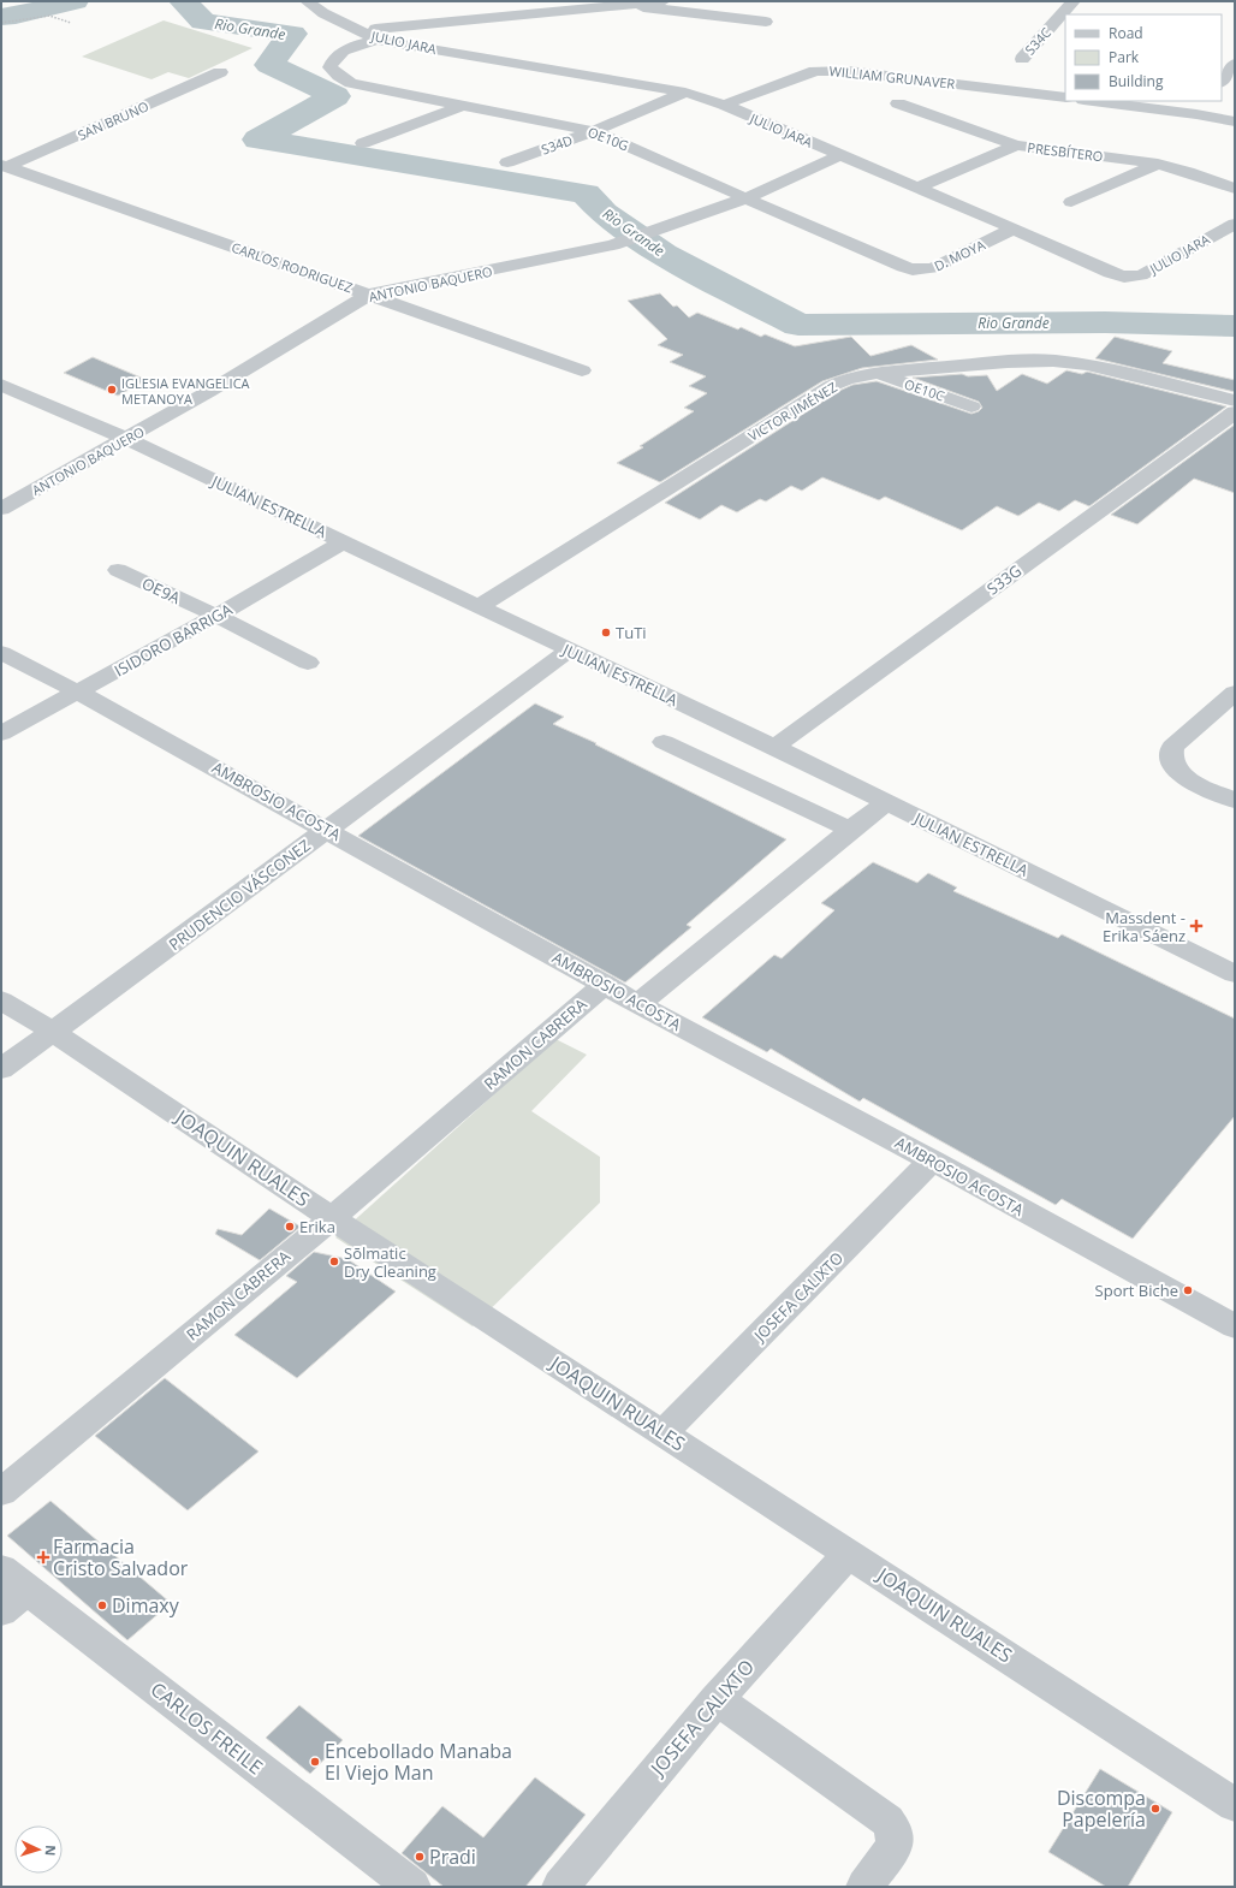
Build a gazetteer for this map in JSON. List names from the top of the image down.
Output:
{
  "streets": {
    "street": [
      "S34C",
      "JULIO JARA",
      "WILLIAM GRUNAVER",
      "SAN BRUNO",
      "OE10G",
      "S34D",
      "PRESBÍTERO",
      "D. MOYA",
      "CARLOS RODRIGUEZ",
      "ANTONIO BAQUERO",
      "OE10C",
      "VICTOR JIMÉNEZ",
      "JULIAN ESTRELLA",
      "S33G",
      "OE9A",
      "ISIDORO BARRIGA",
      "AMBROSIO ACOSTA",
      "PRUDENCIO VÁSCONEZ",
      "RAMON CABRERA",
      "JOAQUIN RUALES",
      "JOSEFA CALIXTO",
      "CARLOS FREILE"
    ]
  },
  "crossings": [
    ["JULIO JARA", "WILLIAM GRUNAVER"],
    ["JULIO JARA", "OE10G"],
    ["JULIO JARA", "S34D"],
    ["JULIO JARA", "D. MOYA"],
    ["JULIO JARA", "ANTONIO BAQUERO"],
    ["SAN BRUNO", "CARLOS RODRIGUEZ"],
    ["OE10G", "S34D"],
    ["OE10G", "D. MOYA"],
    ["OE10G", "ANTONIO BAQUERO"],
    ["CARLOS RODRIGUEZ", "ANTONIO BAQUERO"],
    ["ANTONIO BAQUERO", "JULIAN ESTRELLA"],
    ["OE10C", "VICTOR JIMÉNEZ"],
    ["VICTOR JIMÉNEZ", "JULIAN ESTRELLA"],
    ["JULIAN ESTRELLA", "S33G"],
    ["JULIAN ESTRELLA", "ISIDORO BARRIGA"],
    ["JULIAN ESTRELLA", "PRUDENCIO VÁSCONEZ"],
    ["OE9A", "ISIDORO BARRIGA"],
    ["ISIDORO BARRIGA", "AMBROSIO ACOSTA"],
    ["AMBROSIO ACOSTA", "PRUDENCIO VÁSCONEZ"],
    ["AMBROSIO ACOSTA", "RAMON CABRERA"],
    ["AMBROSIO ACOSTA", "JOSEFA CALIXTO"],
    ["PRUDENCIO VÁSCONEZ", "JOAQUIN RUALES"],
    ["RAMON CABRERA", "JOAQUIN RUALES"],
    ["JOAQUIN RUALES", "JOSEFA CALIXTO"]
  ],
  "water": ["Rio Grande"],
  "places": {
    "other": [
      "IGLESIA EVANGELICA METANOYA",
      "TuTi",
      "Erika",
      "Sōlmatic Dry Cleaning",
      "Sport Biche",
      "Dimaxy",
      "Encebollado Manaba El Viejo Man",
      "Discompa Papelería",
      "Pradi"
    ],
    "health": ["Massdent - Erika Sáenz", "Farmacia Cristo Salvador"]
  },
  "legend": ["Road", "Park", "Building"],
  "north": "right"
}
